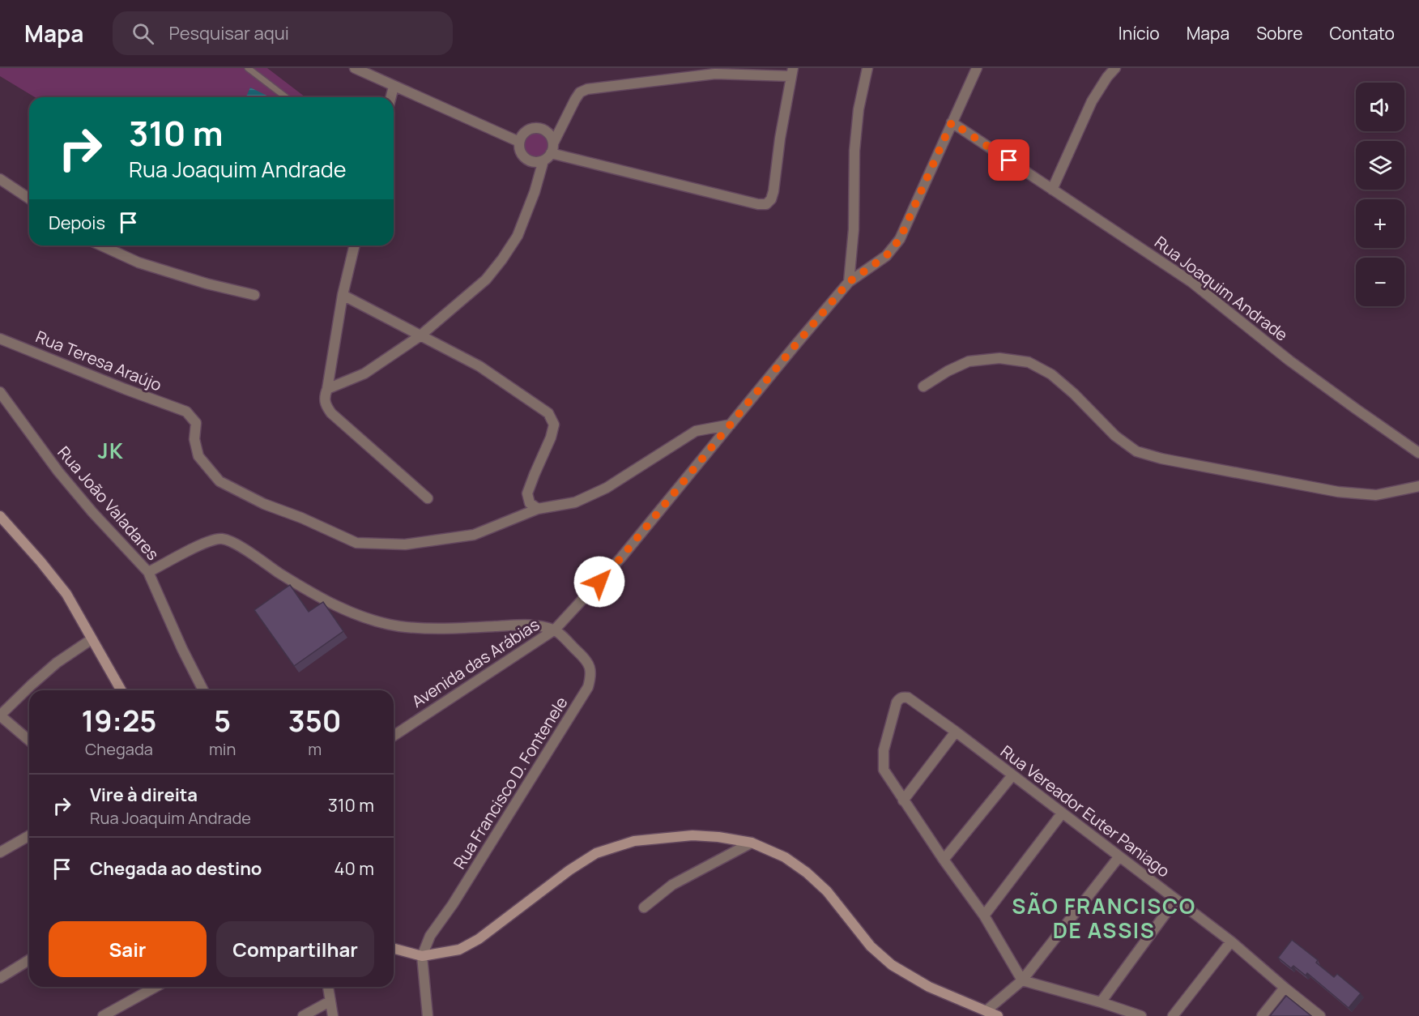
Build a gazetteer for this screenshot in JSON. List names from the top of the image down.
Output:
{
  "streets": {
    "street": [
      "Rua Joaquim Andrade",
      "Rua Teresa Araújo",
      "Rua João Valadares",
      "Avenida das Arábias",
      "Rua Francisco D. Fontenele",
      "Rua Vereador Euter Paniago"
    ]
  },
  "crossings": [
    ["Rua Joaquim Andrade", "Avenida das Arábias"],
    ["Avenida das Arábias", "Rua Francisco D. Fontenele"]
  ],
  "districts": ["JK", "SÃO FRANCISCO DE ASSIS"],
  "page": {
    "header": "Mapa",
    "search": "Pesquisar aqui",
    "nav": [
      "Início",
      "Mapa",
      "Sobre",
      "Contato"
    ],
    "map_buttons": ["+", "−"],
    "turn": ["310 m", "Rua Joaquim Andrade"],
    "then": "Depois",
    "eta": [
      "19:25",
      "Chegada",
      "5",
      "min",
      "350",
      "m"
    ],
    "list": [
      {
        "name": "Vire à direita",
        "note": "Rua Joaquim Andrade",
        "value": "310 m"
      },
      {
        "name": "Chegada ao destino",
        "value": "40 m"
      }
    ],
    "buttons": ["Sair", "Compartilhar"]
  }
}
